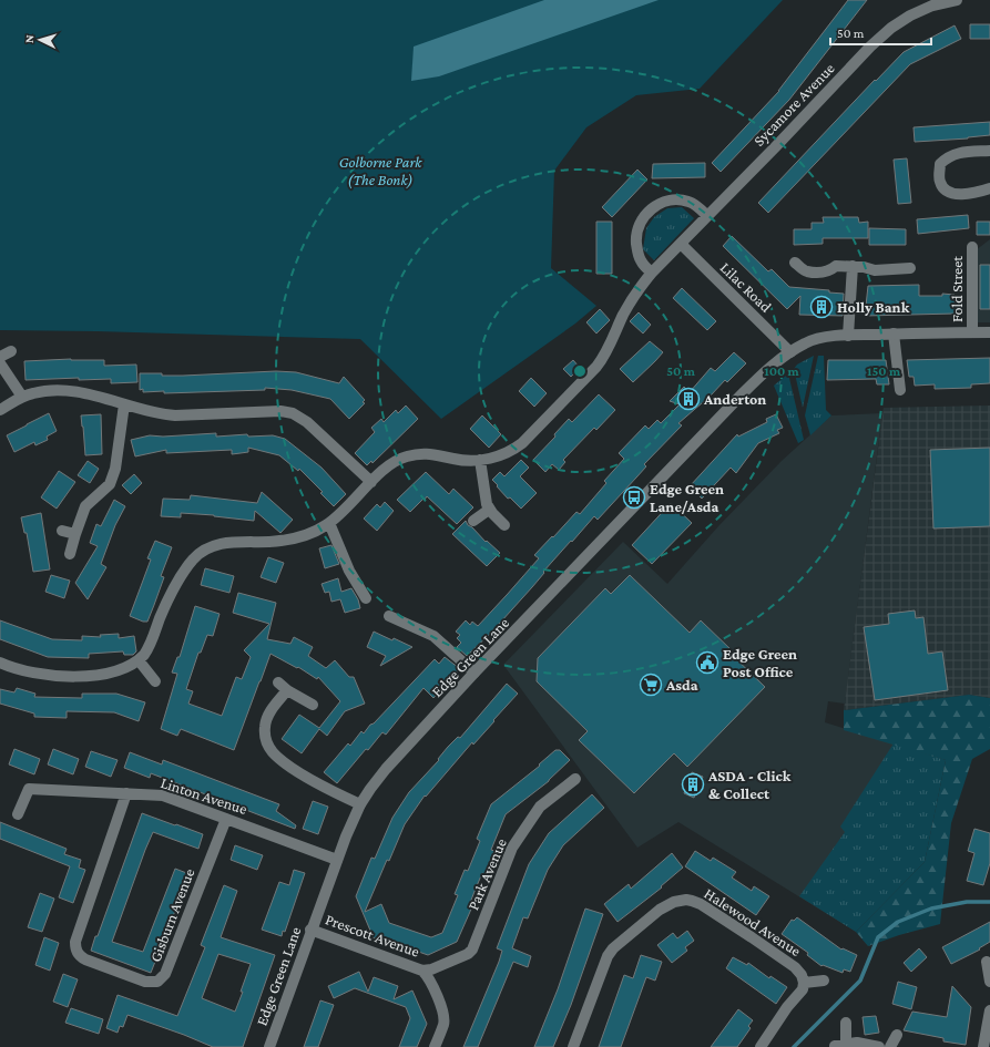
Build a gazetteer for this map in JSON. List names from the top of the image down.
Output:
{
  "streets": {
    "street": [
      "Sycamore Avenue",
      "Lilac Road",
      "Fold Street",
      "Edge Green Lane",
      "Linton Avenue",
      "Park Avenue",
      "Gisburn Avenue",
      "Halewood Avenue",
      "Prescott Avenue"
    ]
  },
  "crossings": [
    ["Sycamore Avenue", "Lilac Road"],
    ["Lilac Road", "Edge Green Lane"],
    ["Fold Street", "Edge Green Lane"],
    ["Edge Green Lane", "Linton Avenue"],
    ["Edge Green Lane", "Prescott Avenue"],
    ["Linton Avenue", "Gisburn Avenue"],
    ["Park Avenue", "Prescott Avenue"]
  ],
  "parks": ["Golborne Park (The Bonk)"],
  "places": {
    "building": ["Holly Bank", "Anderton", "ASDA - Click & Collect"],
    "bus stop": ["Edge Green Lane/Asda"],
    "public building": ["Edge Green Post Office"],
    "supermarket": ["Asda"]
  },
  "scale_bar": "50 m",
  "north": "left",
  "rings": ["50 m", "100 m", "150 m"]
}
